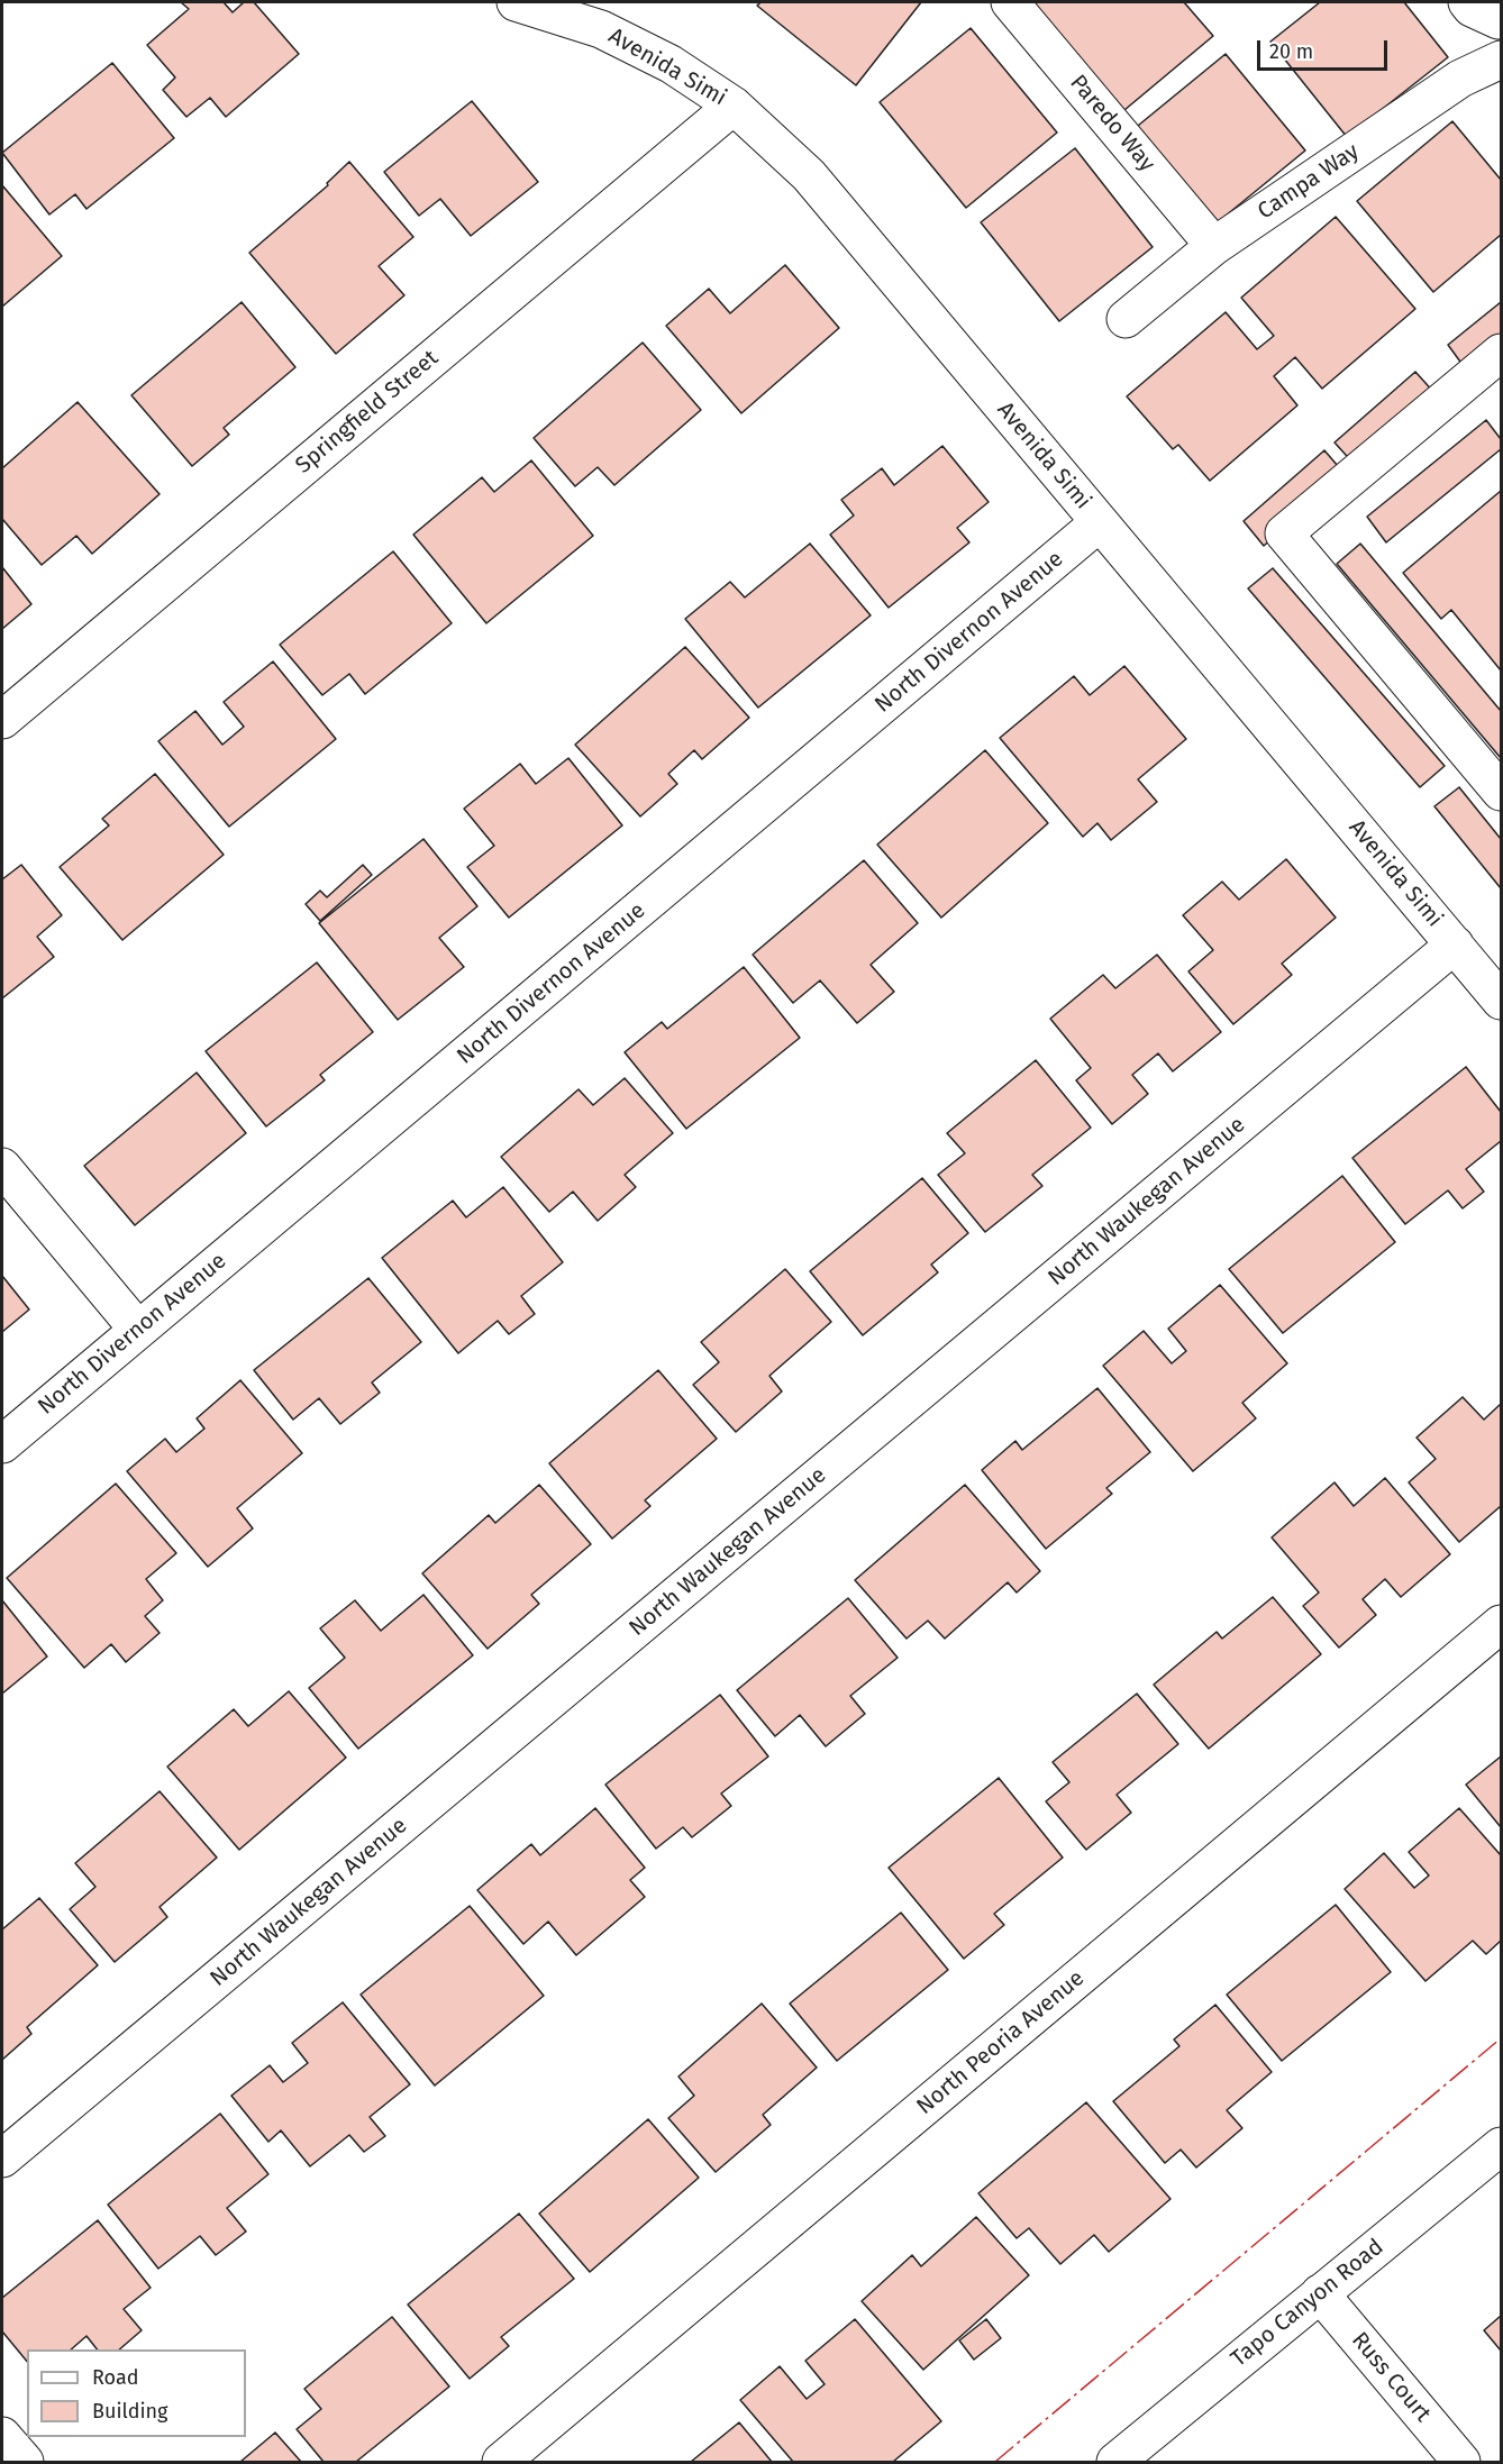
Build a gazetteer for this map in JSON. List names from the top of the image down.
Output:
{
  "streets": {
    "street": [
      "Avenida Simi",
      "Paredo Way",
      "Campa Way",
      "Springfield Street",
      "North Divernon Avenue",
      "North Waukegan Avenue",
      "North Peoria Avenue",
      "Tapo Canyon Road",
      "Russ Court"
    ]
  },
  "crossings": [
    ["Avenida Simi", "Springfield Street"],
    ["Avenida Simi", "North Divernon Avenue"],
    ["Avenida Simi", "North Waukegan Avenue"],
    ["Paredo Way", "Campa Way"],
    ["Tapo Canyon Road", "Russ Court"]
  ],
  "legend": ["Road", "Building"],
  "scale_bar": "20 m"
}
